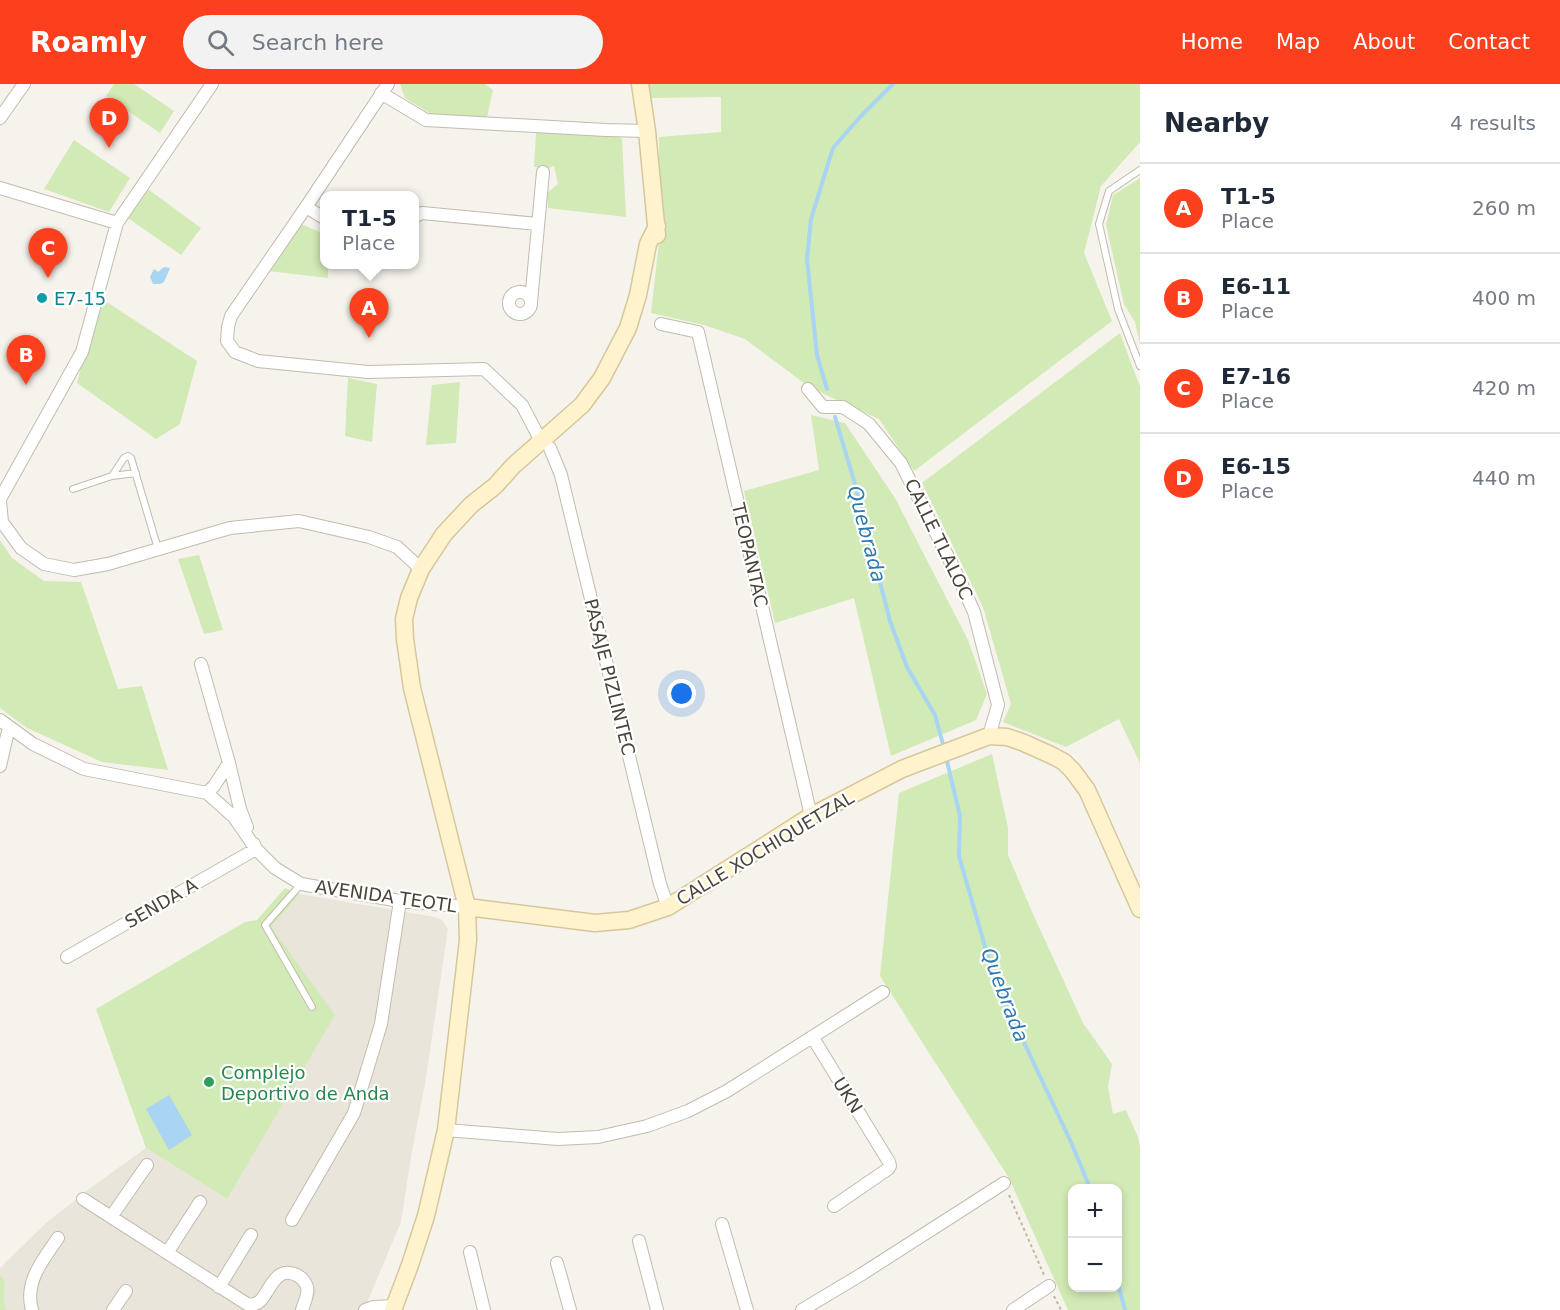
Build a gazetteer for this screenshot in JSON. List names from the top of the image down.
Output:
{
  "streets": {
    "main road": ["CALLE XOCHIQUETZAL"],
    "street": [
      "CALLE TLALOC",
      "TEOPANTAC",
      "PASAJE PIZLINTEC",
      "AVENIDA TEOTL",
      "SENDA A",
      "UKN"
    ]
  },
  "crossings": [
    ["CALLE TLALOC", "CALLE XOCHIQUETZAL"],
    ["TEOPANTAC", "CALLE XOCHIQUETZAL"],
    ["PASAJE PIZLINTEC", "CALLE XOCHIQUETZAL"],
    ["CALLE XOCHIQUETZAL", "AVENIDA TEOTL"],
    ["AVENIDA TEOTL", "SENDA A"]
  ],
  "water": ["Quebrada"],
  "places": ["E7-15", "Complejo Deportivo de Anda"],
  "page": {
    "header": "Roamly",
    "search": "Search here",
    "nav": [
      "Home",
      "Map",
      "About",
      "Contact"
    ],
    "heading": ["Nearby", "4 results"],
    "pins": [
      "D",
      "C",
      "A",
      "B"
    ],
    "list": [
      {
        "mark": "A",
        "name": "T1-5",
        "note": "Place",
        "value": "260 m"
      },
      {
        "mark": "B",
        "name": "E6-11",
        "note": "Place",
        "value": "400 m"
      },
      {
        "mark": "C",
        "name": "E7-16",
        "note": "Place",
        "value": "420 m"
      },
      {
        "mark": "D",
        "name": "E6-15",
        "note": "Place",
        "value": "440 m"
      }
    ],
    "popup": ["T1-5", "Place"],
    "map_buttons": ["+", "−"]
  }
}
